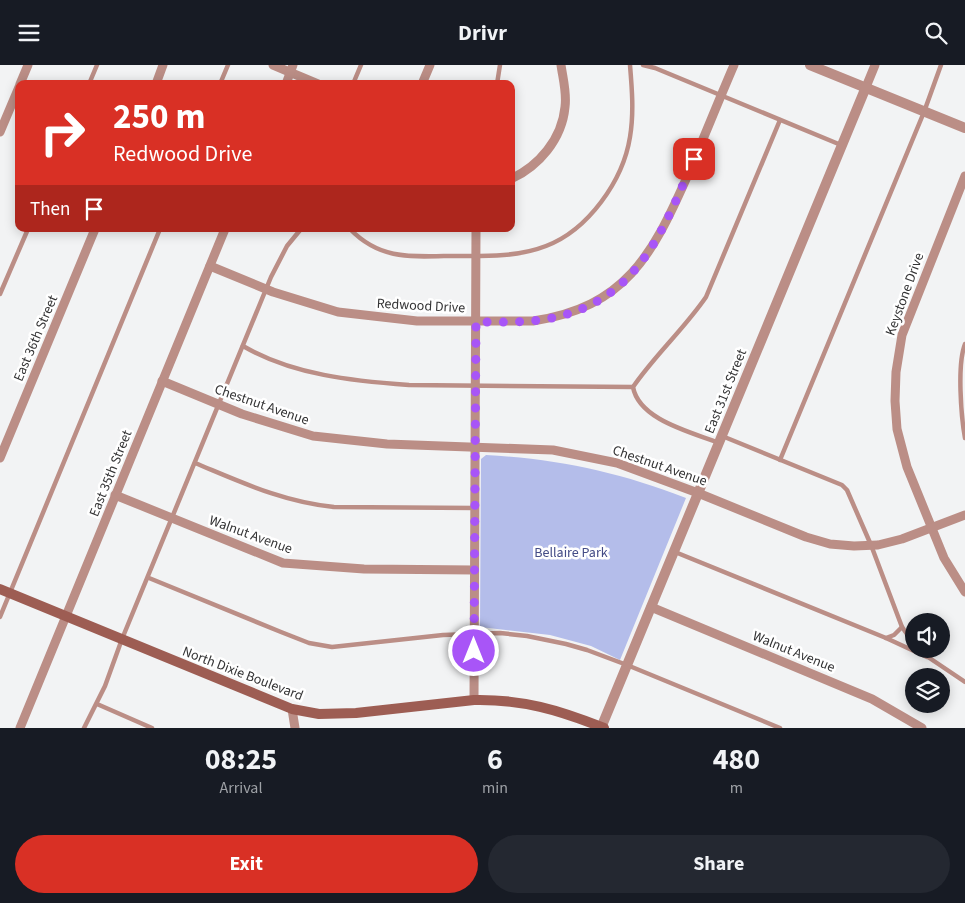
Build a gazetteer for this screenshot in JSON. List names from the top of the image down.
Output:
{
  "streets": {
    "main road": ["North Dixie Boulevard"],
    "street": [
      "Keystone Drive",
      "Redwood Drive",
      "East 36th Street",
      "East 31st Street",
      "Chestnut Avenue",
      "East 35th Street",
      "Walnut Avenue"
    ]
  },
  "crossings": [
    ["Keystone Drive", "Chestnut Avenue"],
    ["Redwood Drive", "East 35th Street"],
    ["East 31st Street", "Chestnut Avenue"],
    ["East 31st Street", "Walnut Avenue"],
    ["East 31st Street", "North Dixie Boulevard"],
    ["Chestnut Avenue", "East 35th Street"],
    ["East 35th Street", "Walnut Avenue"],
    ["East 35th Street", "North Dixie Boulevard"]
  ],
  "parks": ["Bellaire Park"],
  "page": {
    "header": "Drivr",
    "turn": ["250 m", "Redwood Drive"],
    "then": "Then",
    "eta": [
      "08:25",
      "Arrival",
      "6",
      "min",
      "480",
      "m"
    ],
    "buttons": ["Exit", "Share"]
  }
}
